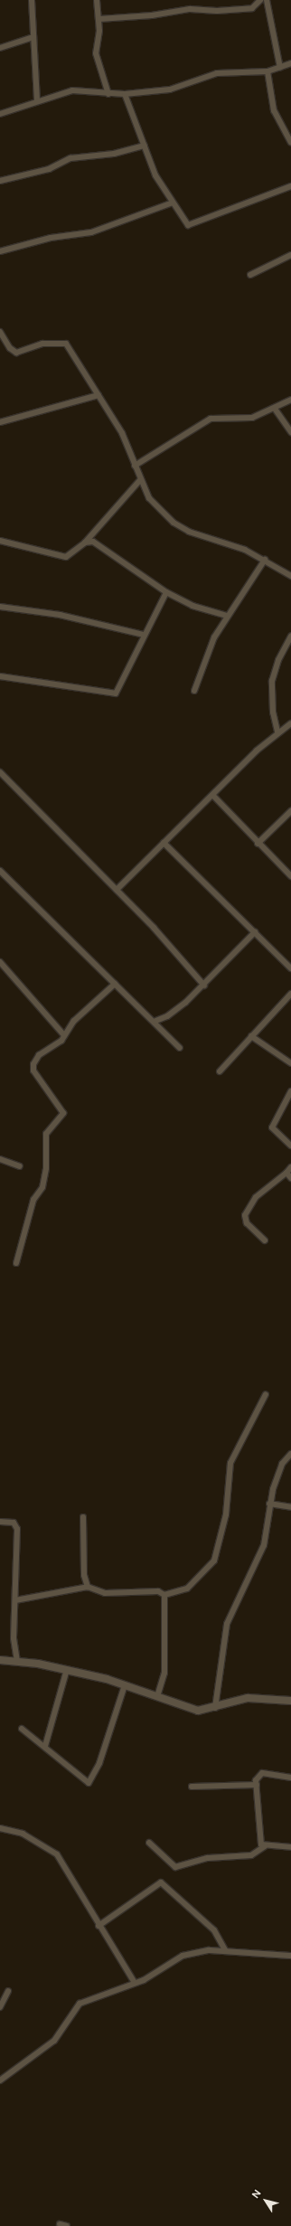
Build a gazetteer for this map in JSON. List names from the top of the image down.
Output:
{
  "north": "top left"
}
